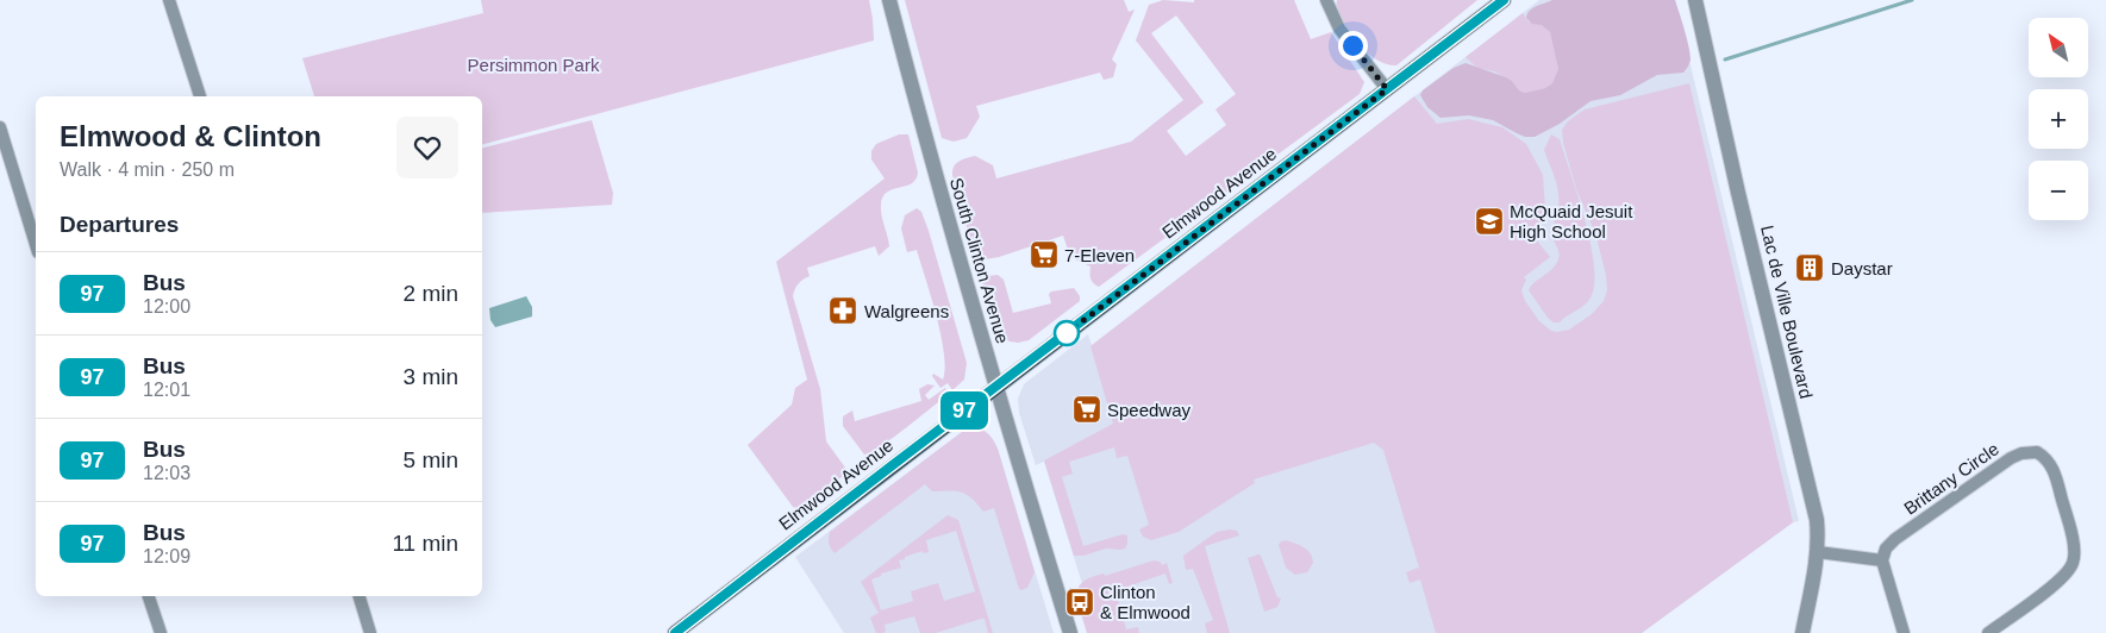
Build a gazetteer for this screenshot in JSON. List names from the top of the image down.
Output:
{
  "streets": {
    "main road": ["Elmwood Avenue"],
    "street": ["South Clinton Avenue", "Lac de Ville Boulevard", "Brittany Circle"]
  },
  "crossings": [
    ["Elmwood Avenue", "South Clinton Avenue"]
  ],
  "parks": ["Persimmon Park"],
  "places": {
    "school or university": ["McQuaid Jesuit High School"],
    "supermarket": ["7-Eleven", "Speedway"],
    "building": ["Daystar"],
    "pharmacy": ["Walgreens"],
    "bus stop": ["Clinton & Elmwood"]
  },
  "lines": ["bus line 97"],
  "north": "top left",
  "page": {
    "on_map": "97",
    "map_buttons": ["+", "−"],
    "heading": [
      ["Elmwood & Clinton", "Walk · 4 min · 250 m"],
      "Departures"
    ],
    "list": [
      {
        "mark": "97",
        "name": "Bus",
        "note": "12:00",
        "value": "2 min"
      },
      {
        "mark": "97",
        "name": "Bus",
        "note": "12:01",
        "value": "3 min"
      },
      {
        "mark": "97",
        "name": "Bus",
        "note": "12:03",
        "value": "5 min"
      },
      {
        "mark": "97",
        "name": "Bus",
        "note": "12:09",
        "value": "11 min"
      }
    ]
  }
}
